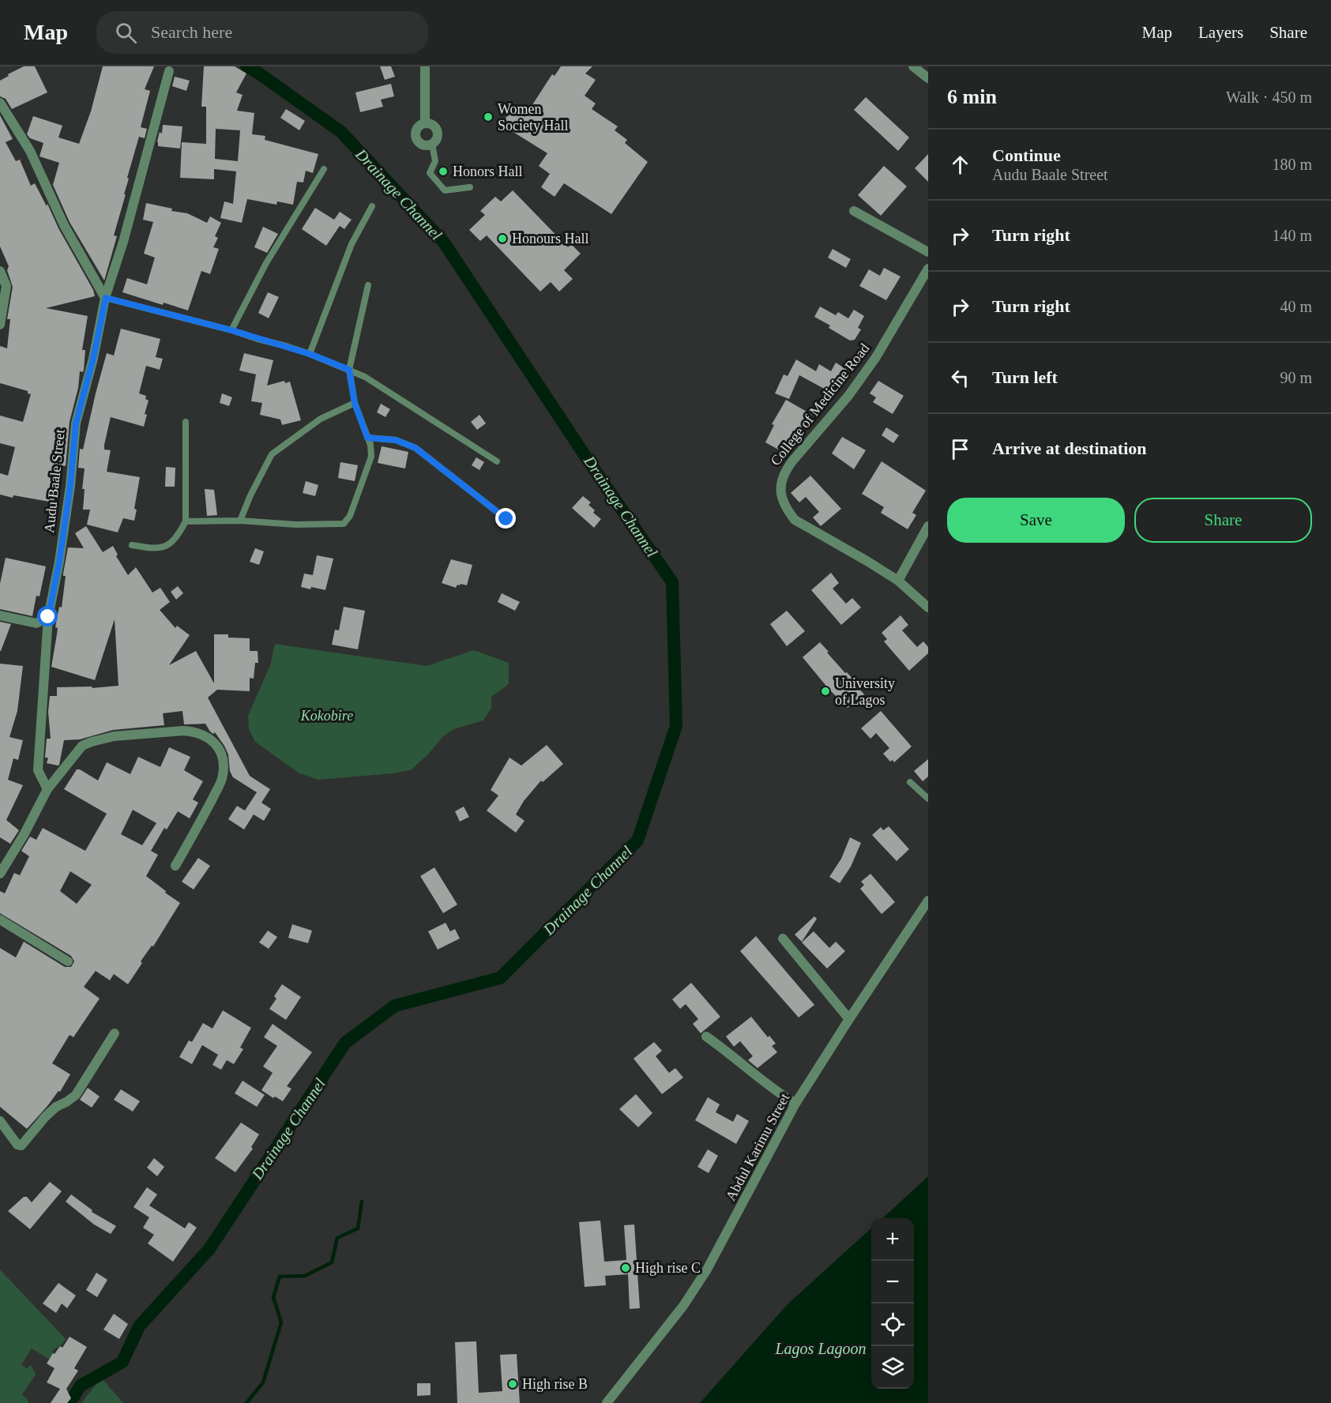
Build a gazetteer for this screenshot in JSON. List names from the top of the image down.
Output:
{
  "streets": {
    "street": ["College of Medicine Road", "Audu Baale Street", "Abdul Karimu Street"]
  },
  "water": ["Drainage Channel", "Lagos Lagoon"],
  "parks": ["Kokobire"],
  "places": [
    "Women Society Hall",
    "Honors Hall",
    "Honours Hall",
    "University of Lagos",
    "High rise C",
    "High rise B"
  ],
  "page": {
    "header": "Map",
    "search": "Search here",
    "nav": ["Map", "Layers", "Share"],
    "heading": ["6 min", "Walk · 450 m"],
    "list": [
      ["Continue", "Audu Baale Street", "180 m"],
      ["Turn right", "140 m"],
      ["Turn right", "40 m"],
      ["Turn left", "90 m"],
      "Arrive at destination"
    ],
    "buttons": ["Save", "Share"],
    "map_buttons": ["+", "−"]
  }
}
